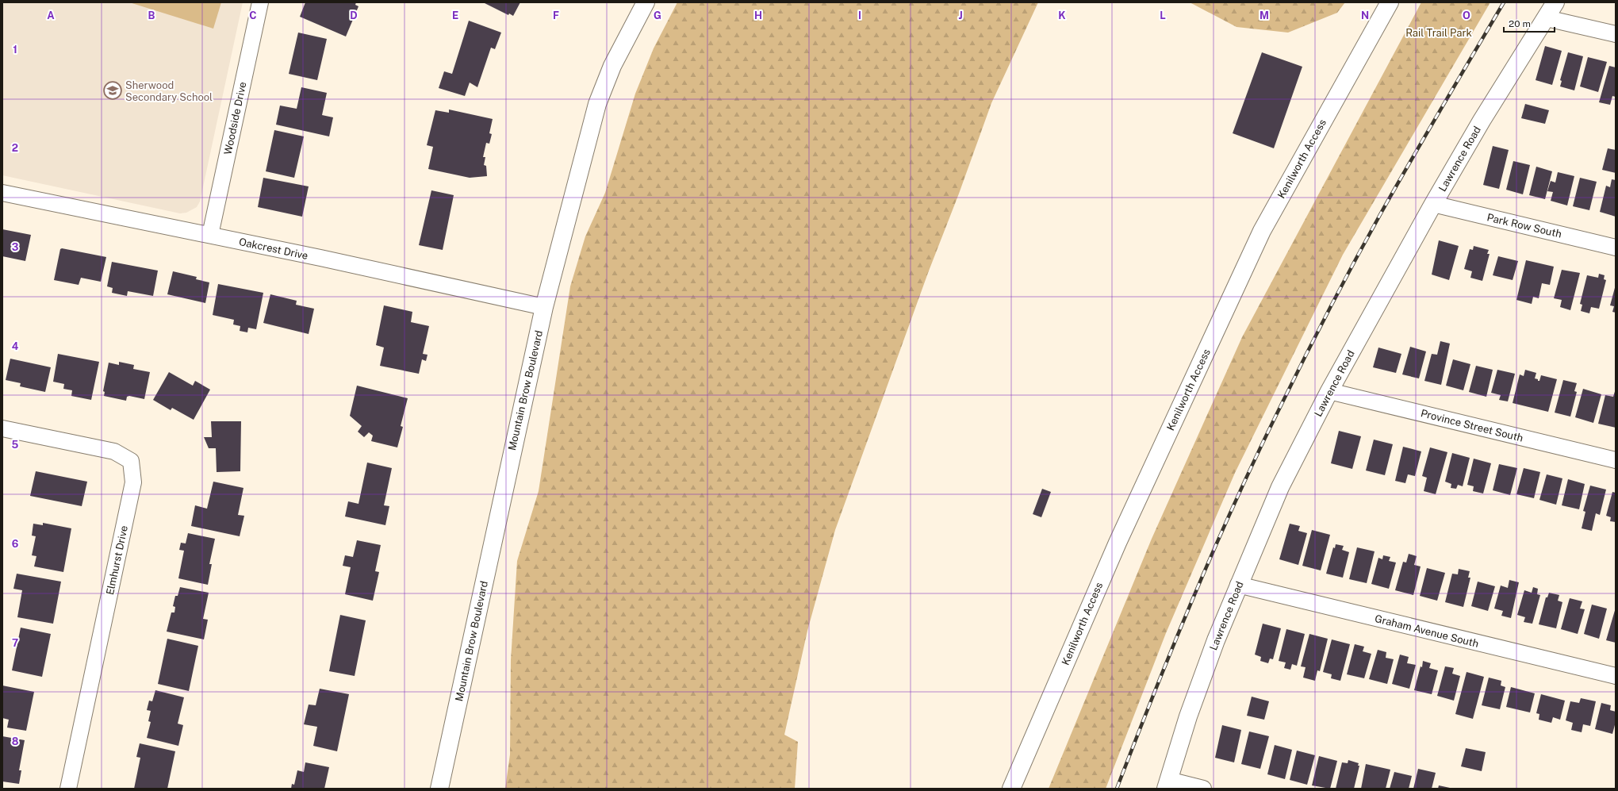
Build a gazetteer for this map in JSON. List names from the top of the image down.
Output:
{
  "streets": {
    "main road": ["Kenilworth Access", "Lawrence Road", "Mountain Brow Boulevard"],
    "street": [
      "Woodside Drive",
      "Park Row South",
      "Oakcrest Drive",
      "Province Street South",
      "Elmhurst Drive",
      "Graham Avenue South"
    ]
  },
  "crossings": [
    ["Woodside Drive", "Oakcrest Drive"],
    ["Lawrence Road", "Park Row South"],
    ["Lawrence Road", "Province Street South"],
    ["Lawrence Road", "Graham Avenue South"],
    ["Oakcrest Drive", "Mountain Brow Boulevard"]
  ],
  "parks": ["Rail Trail Park"],
  "places": {
    "school or university": ["Sherwood Secondary School"]
  },
  "scale_bar": "20 m",
  "grid": {
    "columns": [
      "A",
      "B",
      "C",
      "D",
      "E",
      "F",
      "G",
      "H",
      "I",
      "J",
      "K",
      "L",
      "M",
      "N",
      "O"
    ],
    "rows": [
      "1",
      "2",
      "3",
      "4",
      "5",
      "6",
      "7",
      "8"
    ]
  }
}
